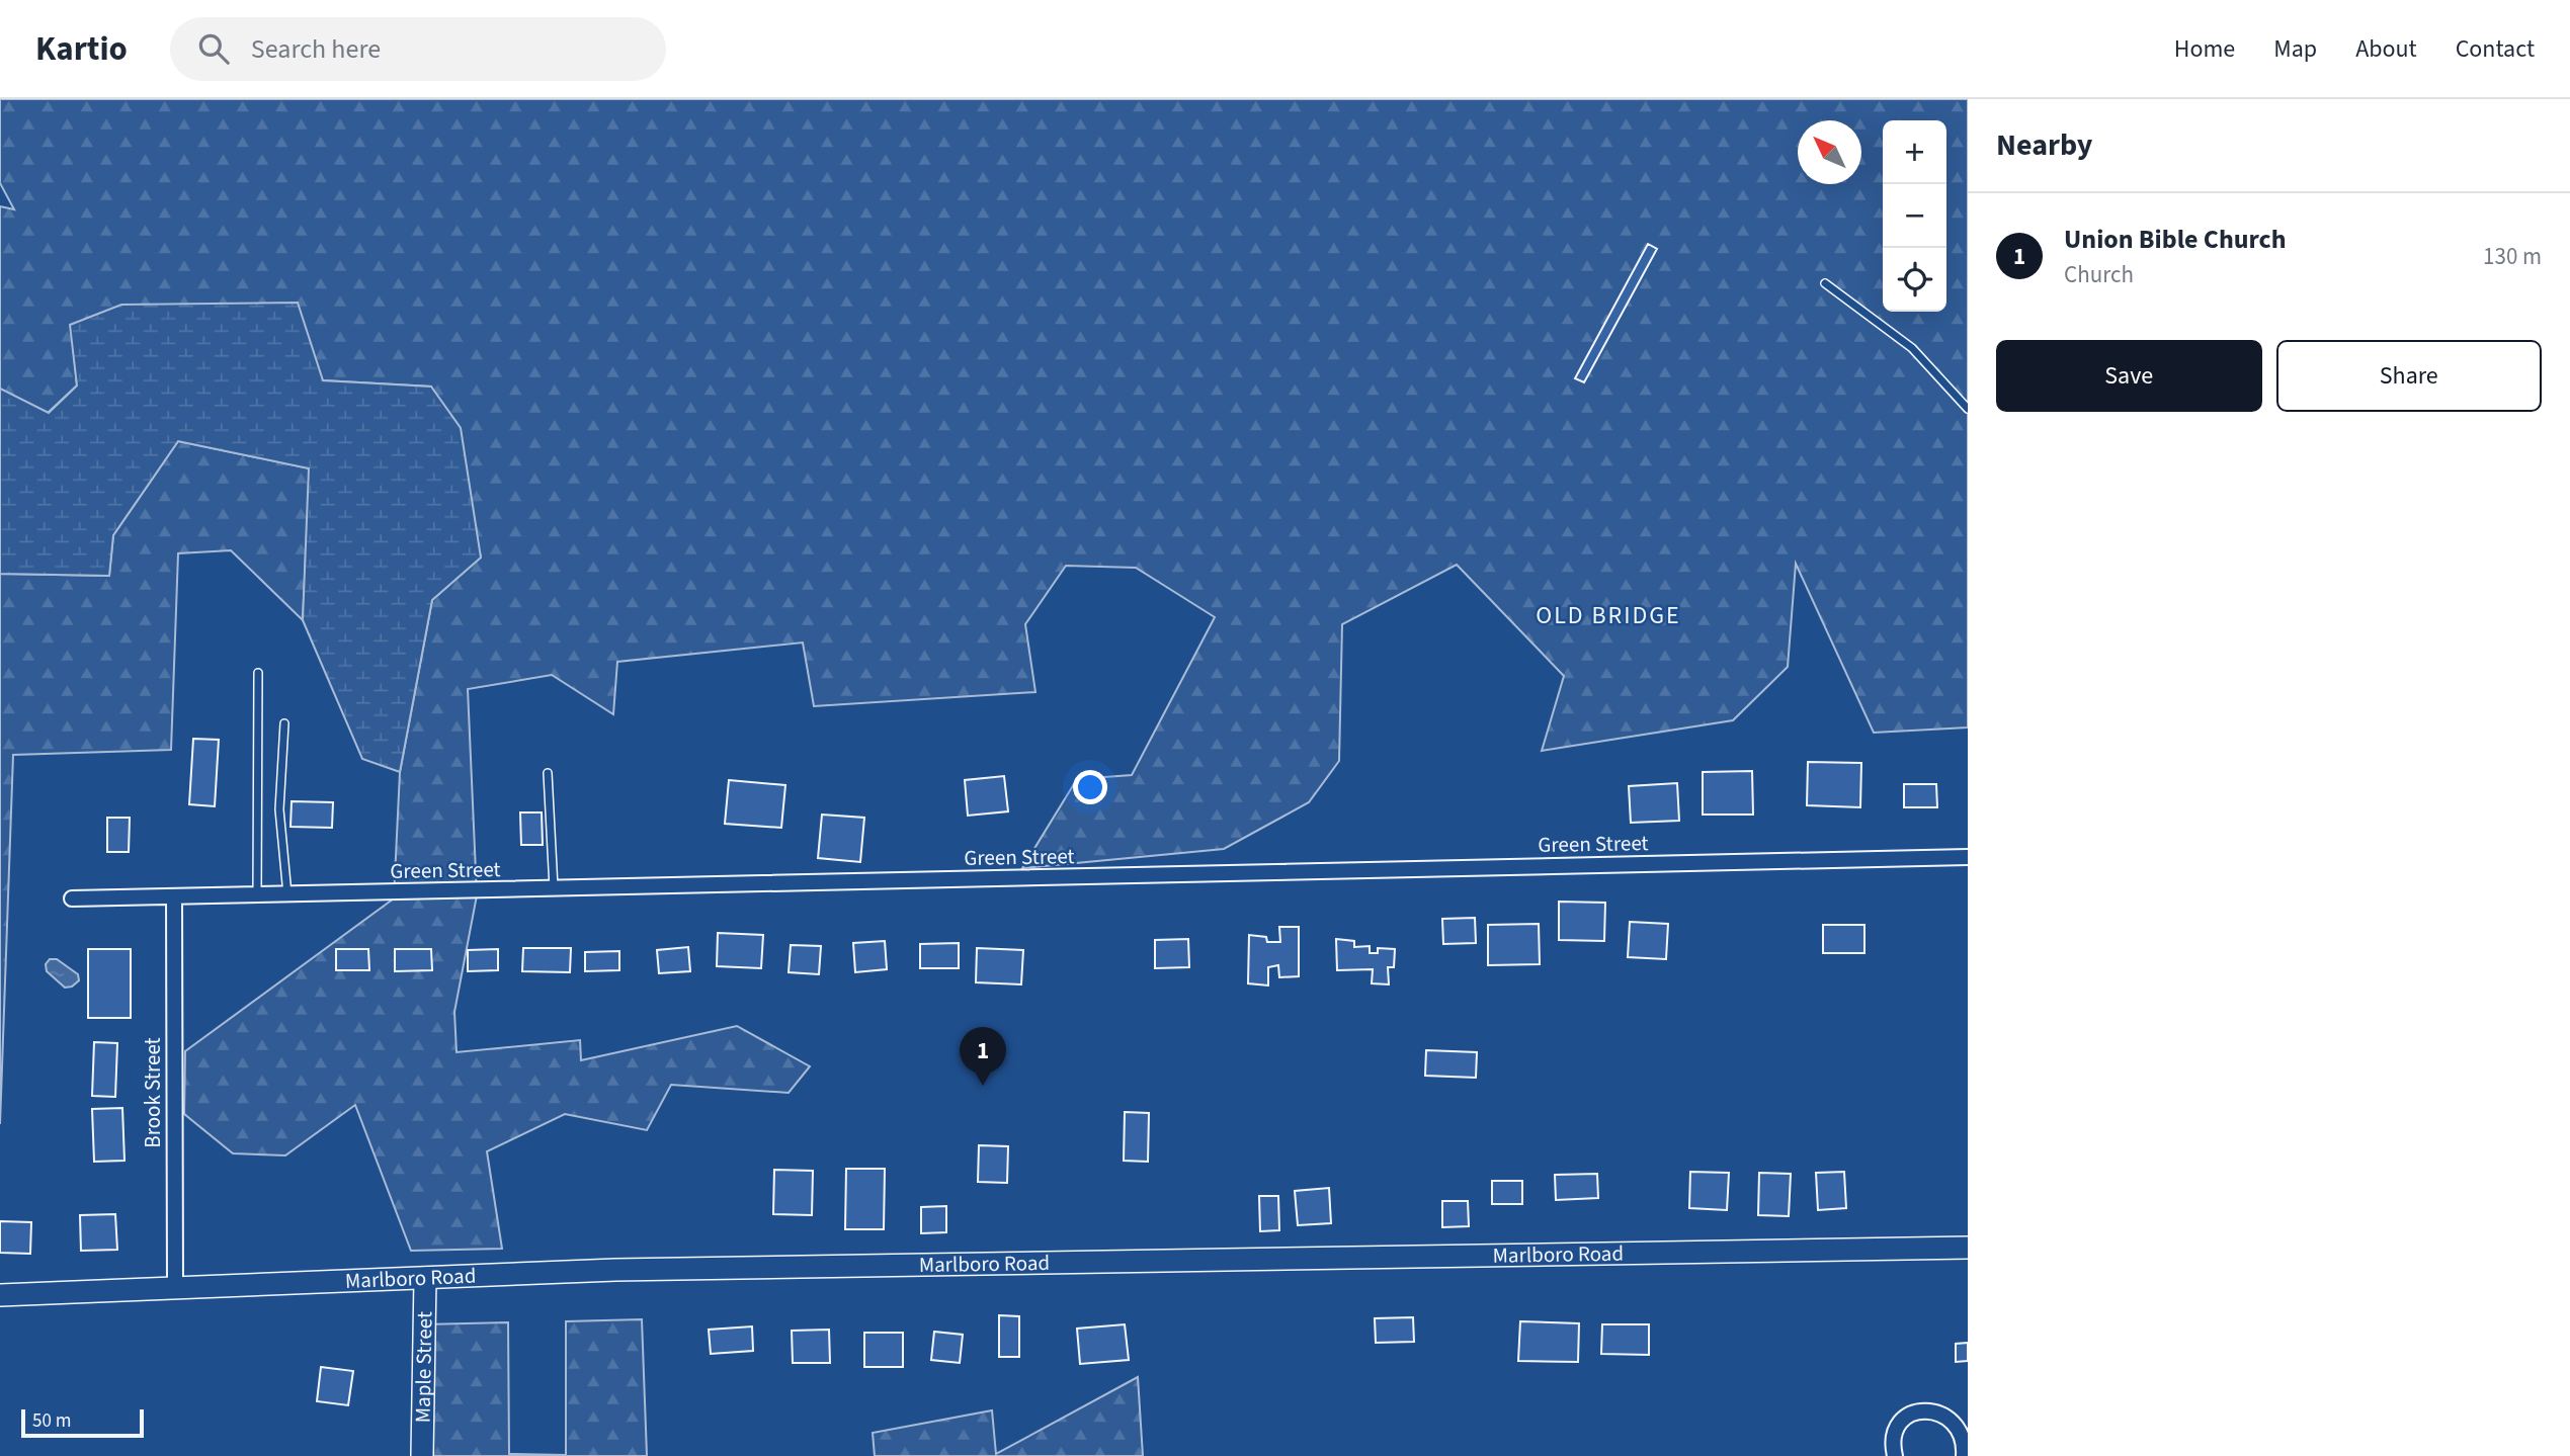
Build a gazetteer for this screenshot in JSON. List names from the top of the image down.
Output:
{
  "streets": {
    "street": [
      "Green Street",
      "Brook Street",
      "Marlboro Road",
      "Maple Street"
    ]
  },
  "crossings": [
    ["Green Street", "Brook Street"],
    ["Brook Street", "Marlboro Road"],
    ["Marlboro Road", "Maple Street"]
  ],
  "districts": ["OLD BRIDGE"],
  "scale_bar": "50 m",
  "north": "top left",
  "page": {
    "header": "Kartio",
    "search": "Search here",
    "nav": [
      "Home",
      "Map",
      "About",
      "Contact"
    ],
    "heading": "Nearby",
    "map_buttons": ["+", "−"],
    "list": [
      {
        "mark": "1",
        "name": "Union Bible Church",
        "note": "Church",
        "value": "130 m"
      }
    ],
    "buttons": ["Save", "Share"],
    "pins": "1",
    "scale": "50 m"
  }
}
